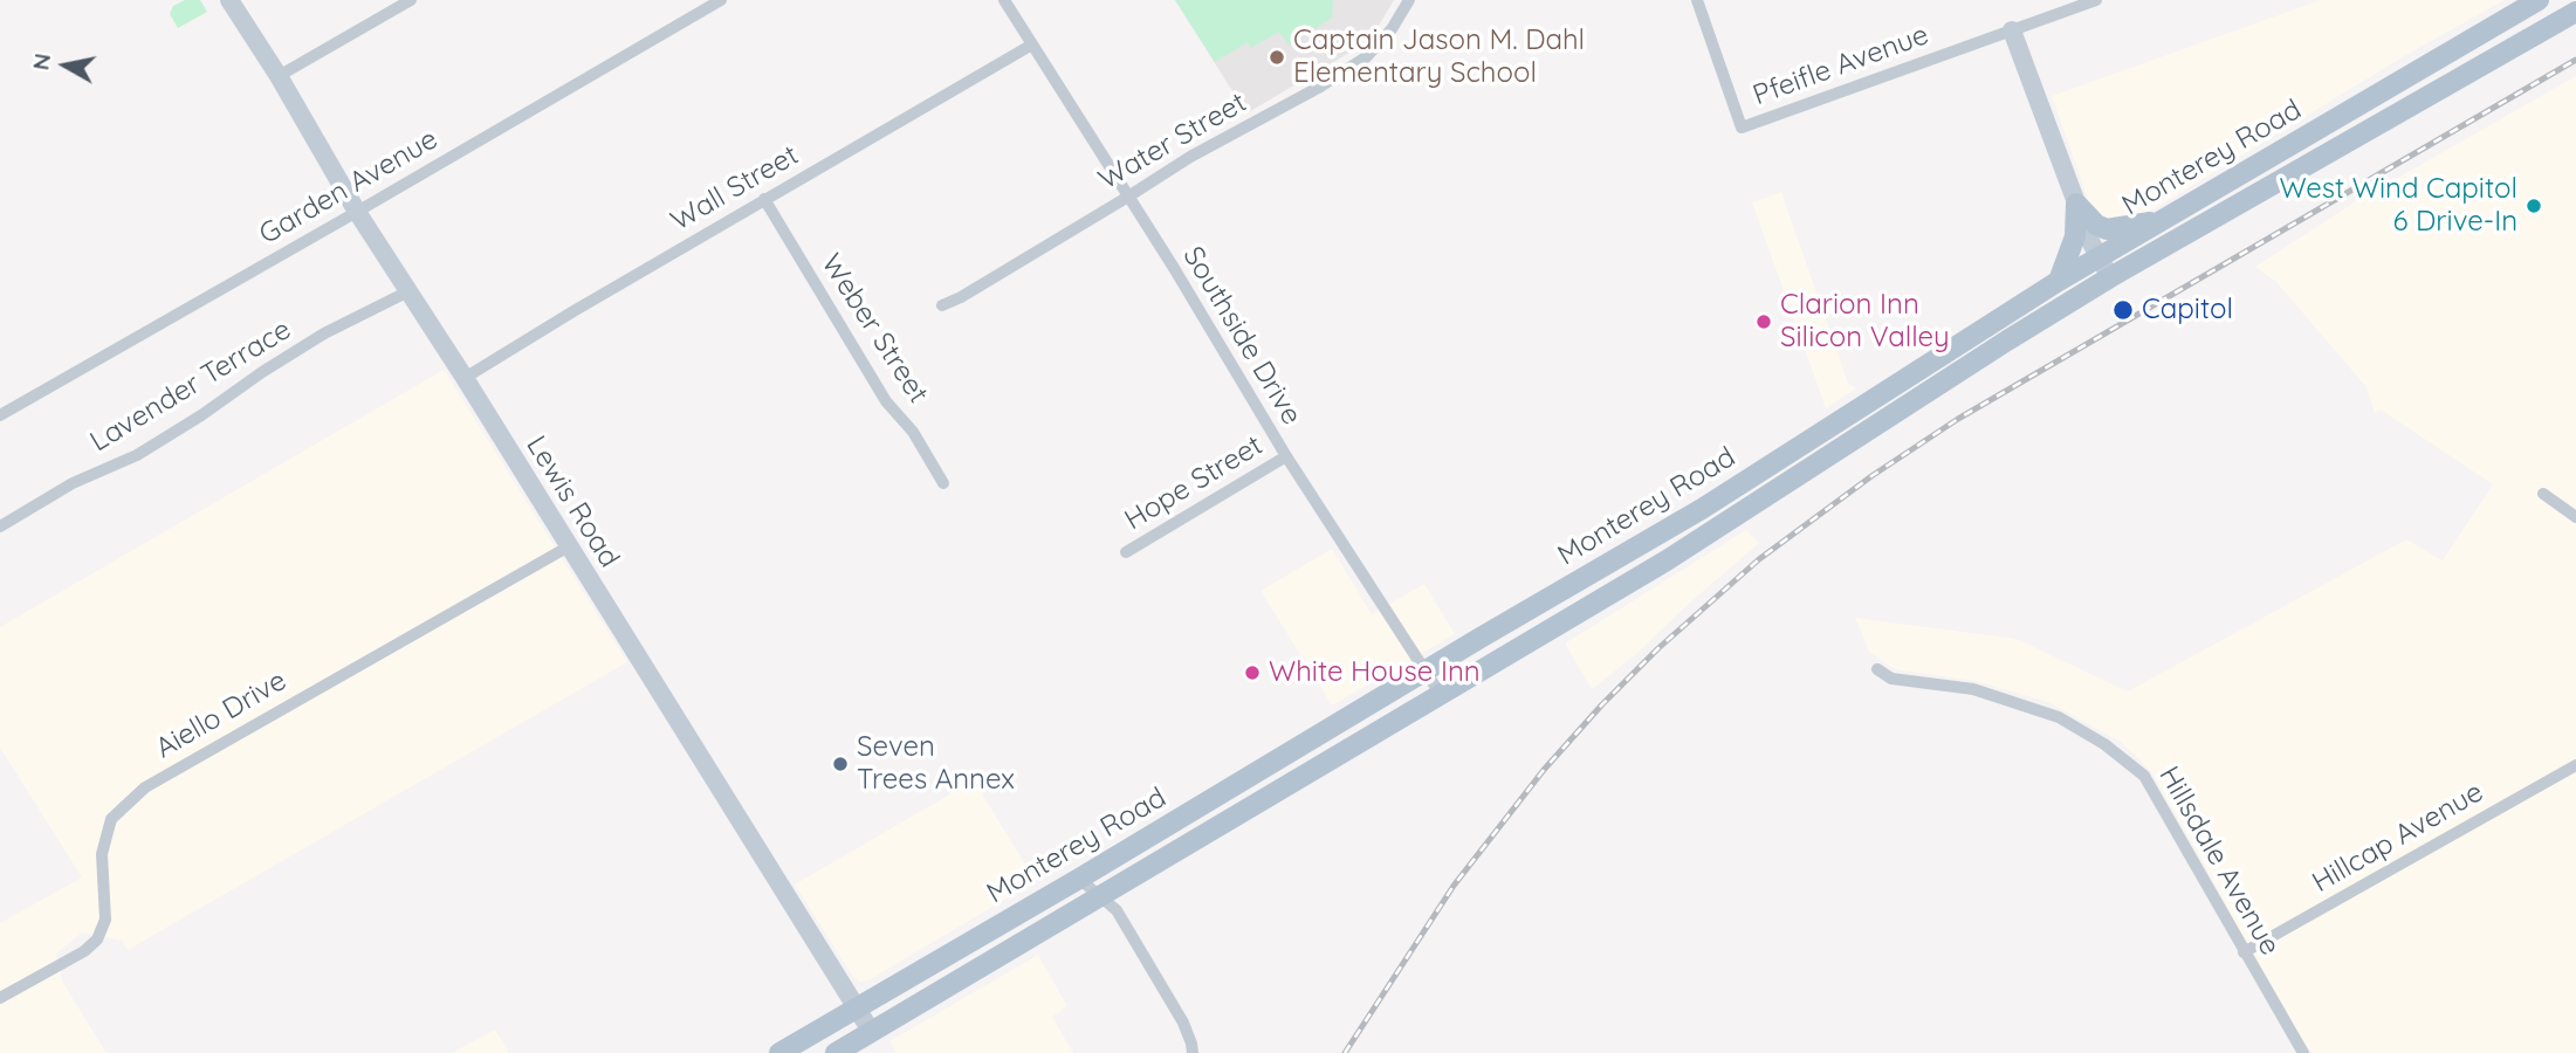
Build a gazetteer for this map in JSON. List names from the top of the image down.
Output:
{
  "streets": {
    "main road": ["Monterey Road"],
    "street": [
      "Pfeifle Avenue",
      "Water Street",
      "Garden Avenue",
      "Wall Street",
      "Weber Street",
      "Southside Drive",
      "Lavender Terrace",
      "Hope Street",
      "Lewis Road",
      "Aiello Drive",
      "Hillcap Avenue",
      "Hillsdale Avenue"
    ]
  },
  "crossings": [
    ["Water Street", "Southside Drive"],
    ["Monterey Road", "Southside Drive"],
    ["Monterey Road", "Lewis Road"],
    ["Garden Avenue", "Lewis Road"],
    ["Wall Street", "Weber Street"],
    ["Wall Street", "Southside Drive"],
    ["Wall Street", "Lewis Road"],
    ["Southside Drive", "Hope Street"],
    ["Lavender Terrace", "Lewis Road"],
    ["Lewis Road", "Aiello Drive"],
    ["Hillcap Avenue", "Hillsdale Avenue"]
  ],
  "places": [
    "Captain Jason M. Dahl Elementary School",
    "West Wind Capitol 6 Drive-In",
    "Capitol",
    "Clarion Inn Silicon Valley",
    "White House Inn",
    "Seven Trees Annex"
  ],
  "north": "left"
}
